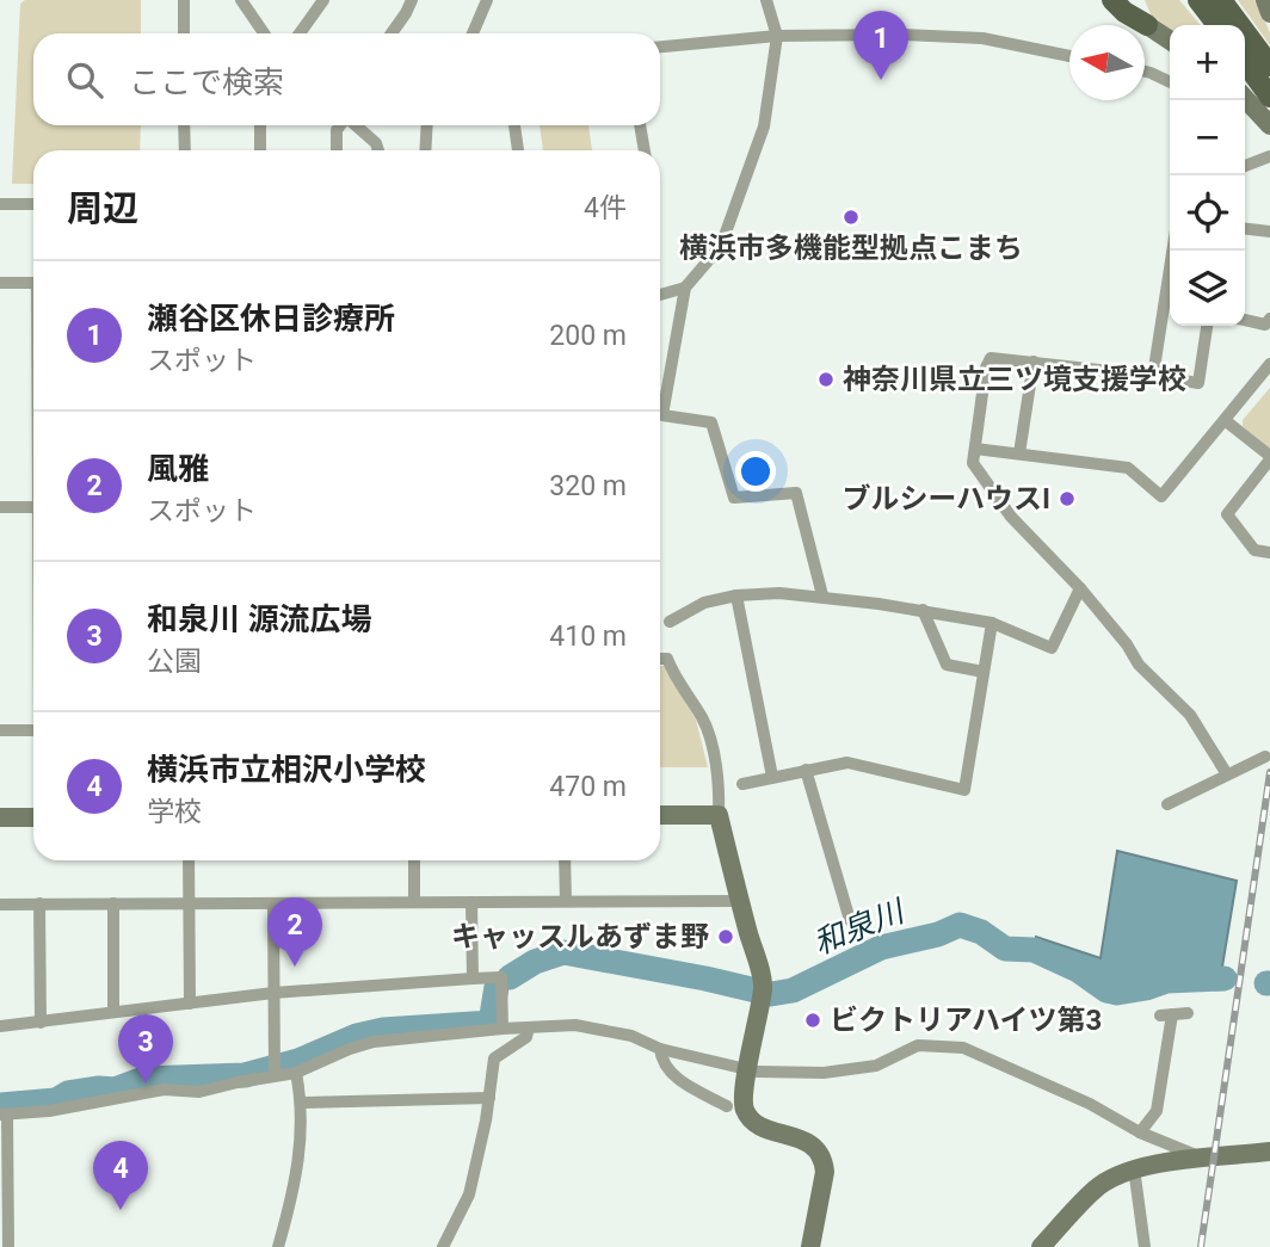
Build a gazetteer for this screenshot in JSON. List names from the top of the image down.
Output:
{
  "water": ["和泉川"],
  "places": [
    "横浜市多機能型拠点こまち",
    "神奈川県立三ツ境支援学校",
    "ブルシーハウスI",
    "キャッスルあずま野",
    "ビクトリアハイツ第3"
  ],
  "north": "left",
  "page": {
    "pins": [
      "1",
      "2",
      "3",
      "4"
    ],
    "map_buttons": ["+", "−"],
    "search": "ここで検索",
    "heading": ["周辺", "4件"],
    "list": [
      {
        "mark": "1",
        "name": "瀬谷区休日診療所",
        "note": "スポット",
        "value": "200 m"
      },
      {
        "mark": "2",
        "name": "風雅",
        "note": "スポット",
        "value": "320 m"
      },
      {
        "mark": "3",
        "name": "和泉川 源流広場",
        "note": "公園",
        "value": "410 m"
      },
      {
        "mark": "4",
        "name": "横浜市立相沢小学校",
        "note": "学校",
        "value": "470 m"
      }
    ]
  }
}
